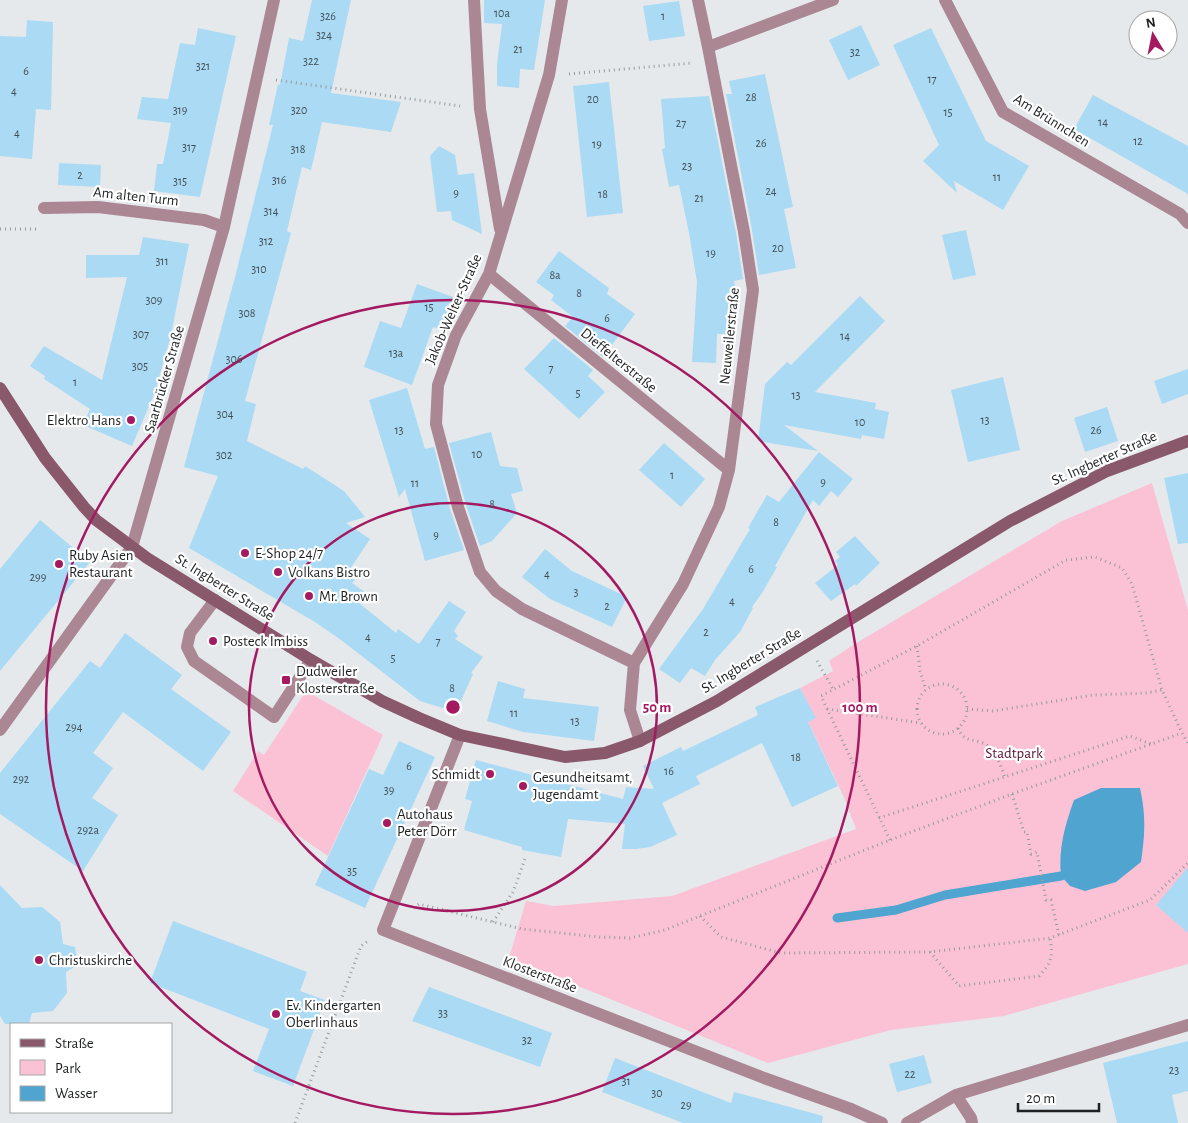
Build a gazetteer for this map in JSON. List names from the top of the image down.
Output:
{
  "streets": {
    "main road": ["St. Ingberter Straße"],
    "street": [
      "Am Brünnchen",
      "Am alten Turm",
      "Jakob-Welter-Straße",
      "Neuweilerstraße",
      "Dieffelterstraße",
      "Saarbrücker Straße",
      "Klosterstraße"
    ]
  },
  "crossings": [
    ["Am alten Turm", "Saarbrücker Straße"],
    ["Jakob-Welter-Straße", "Neuweilerstraße"],
    ["Jakob-Welter-Straße", "Dieffelterstraße"],
    ["Neuweilerstraße", "Dieffelterstraße"],
    ["Neuweilerstraße", "St. Ingberter Straße"],
    ["Saarbrücker Straße", "St. Ingberter Straße"],
    ["St. Ingberter Straße", "Klosterstraße"]
  ],
  "parks": ["Stadtpark"],
  "places": {
    "other": [
      "Elektro Hans",
      "E-Shop 24/7",
      "Ruby Asien Restaurant",
      "Volkans Bistro",
      "Mr. Brown",
      "Posteck Imbiss",
      "Schmidt",
      "Gesundheitsamt, Jugendamt",
      "Autohaus Peter Dörr",
      "Christuskirche",
      "Ev. Kindergarten Oberlinhaus"
    ],
    "transit": ["Dudweiler Klosterstraße"]
  },
  "house_numbers": [
    "10a",
    "326",
    "1",
    "324",
    "21",
    "32",
    "322",
    "321",
    "6",
    "17",
    "4",
    "28",
    "20",
    "319",
    "320",
    "15",
    "14",
    "27",
    "4",
    "12",
    "26",
    "19",
    "317",
    "318",
    "23",
    "2",
    "11",
    "316",
    "315",
    "24",
    "9",
    "18",
    "21",
    "314",
    "312",
    "20",
    "19",
    "311",
    "310",
    "8a",
    "8",
    "309",
    "15",
    "308",
    "6",
    "307",
    "14",
    "13a",
    "306",
    "305",
    "7",
    "1",
    "5",
    "13",
    "304",
    "13",
    "10",
    "13",
    "26",
    "10",
    "302",
    "1",
    "9",
    "11",
    "8",
    "8",
    "9",
    "6",
    "4",
    "299",
    "3",
    "4",
    "2",
    "2",
    "4",
    "7",
    "5",
    "8",
    "11",
    "13",
    "294",
    "18",
    "6",
    "16",
    "292",
    "39",
    "292a",
    "35",
    "33",
    "32",
    "23",
    "22",
    "31",
    "30",
    "29"
  ],
  "legend": ["Straße", "Park", "Wasser"],
  "scale_bar": "20 m",
  "north": "top",
  "rings": ["50 m", "100 m"]
}
